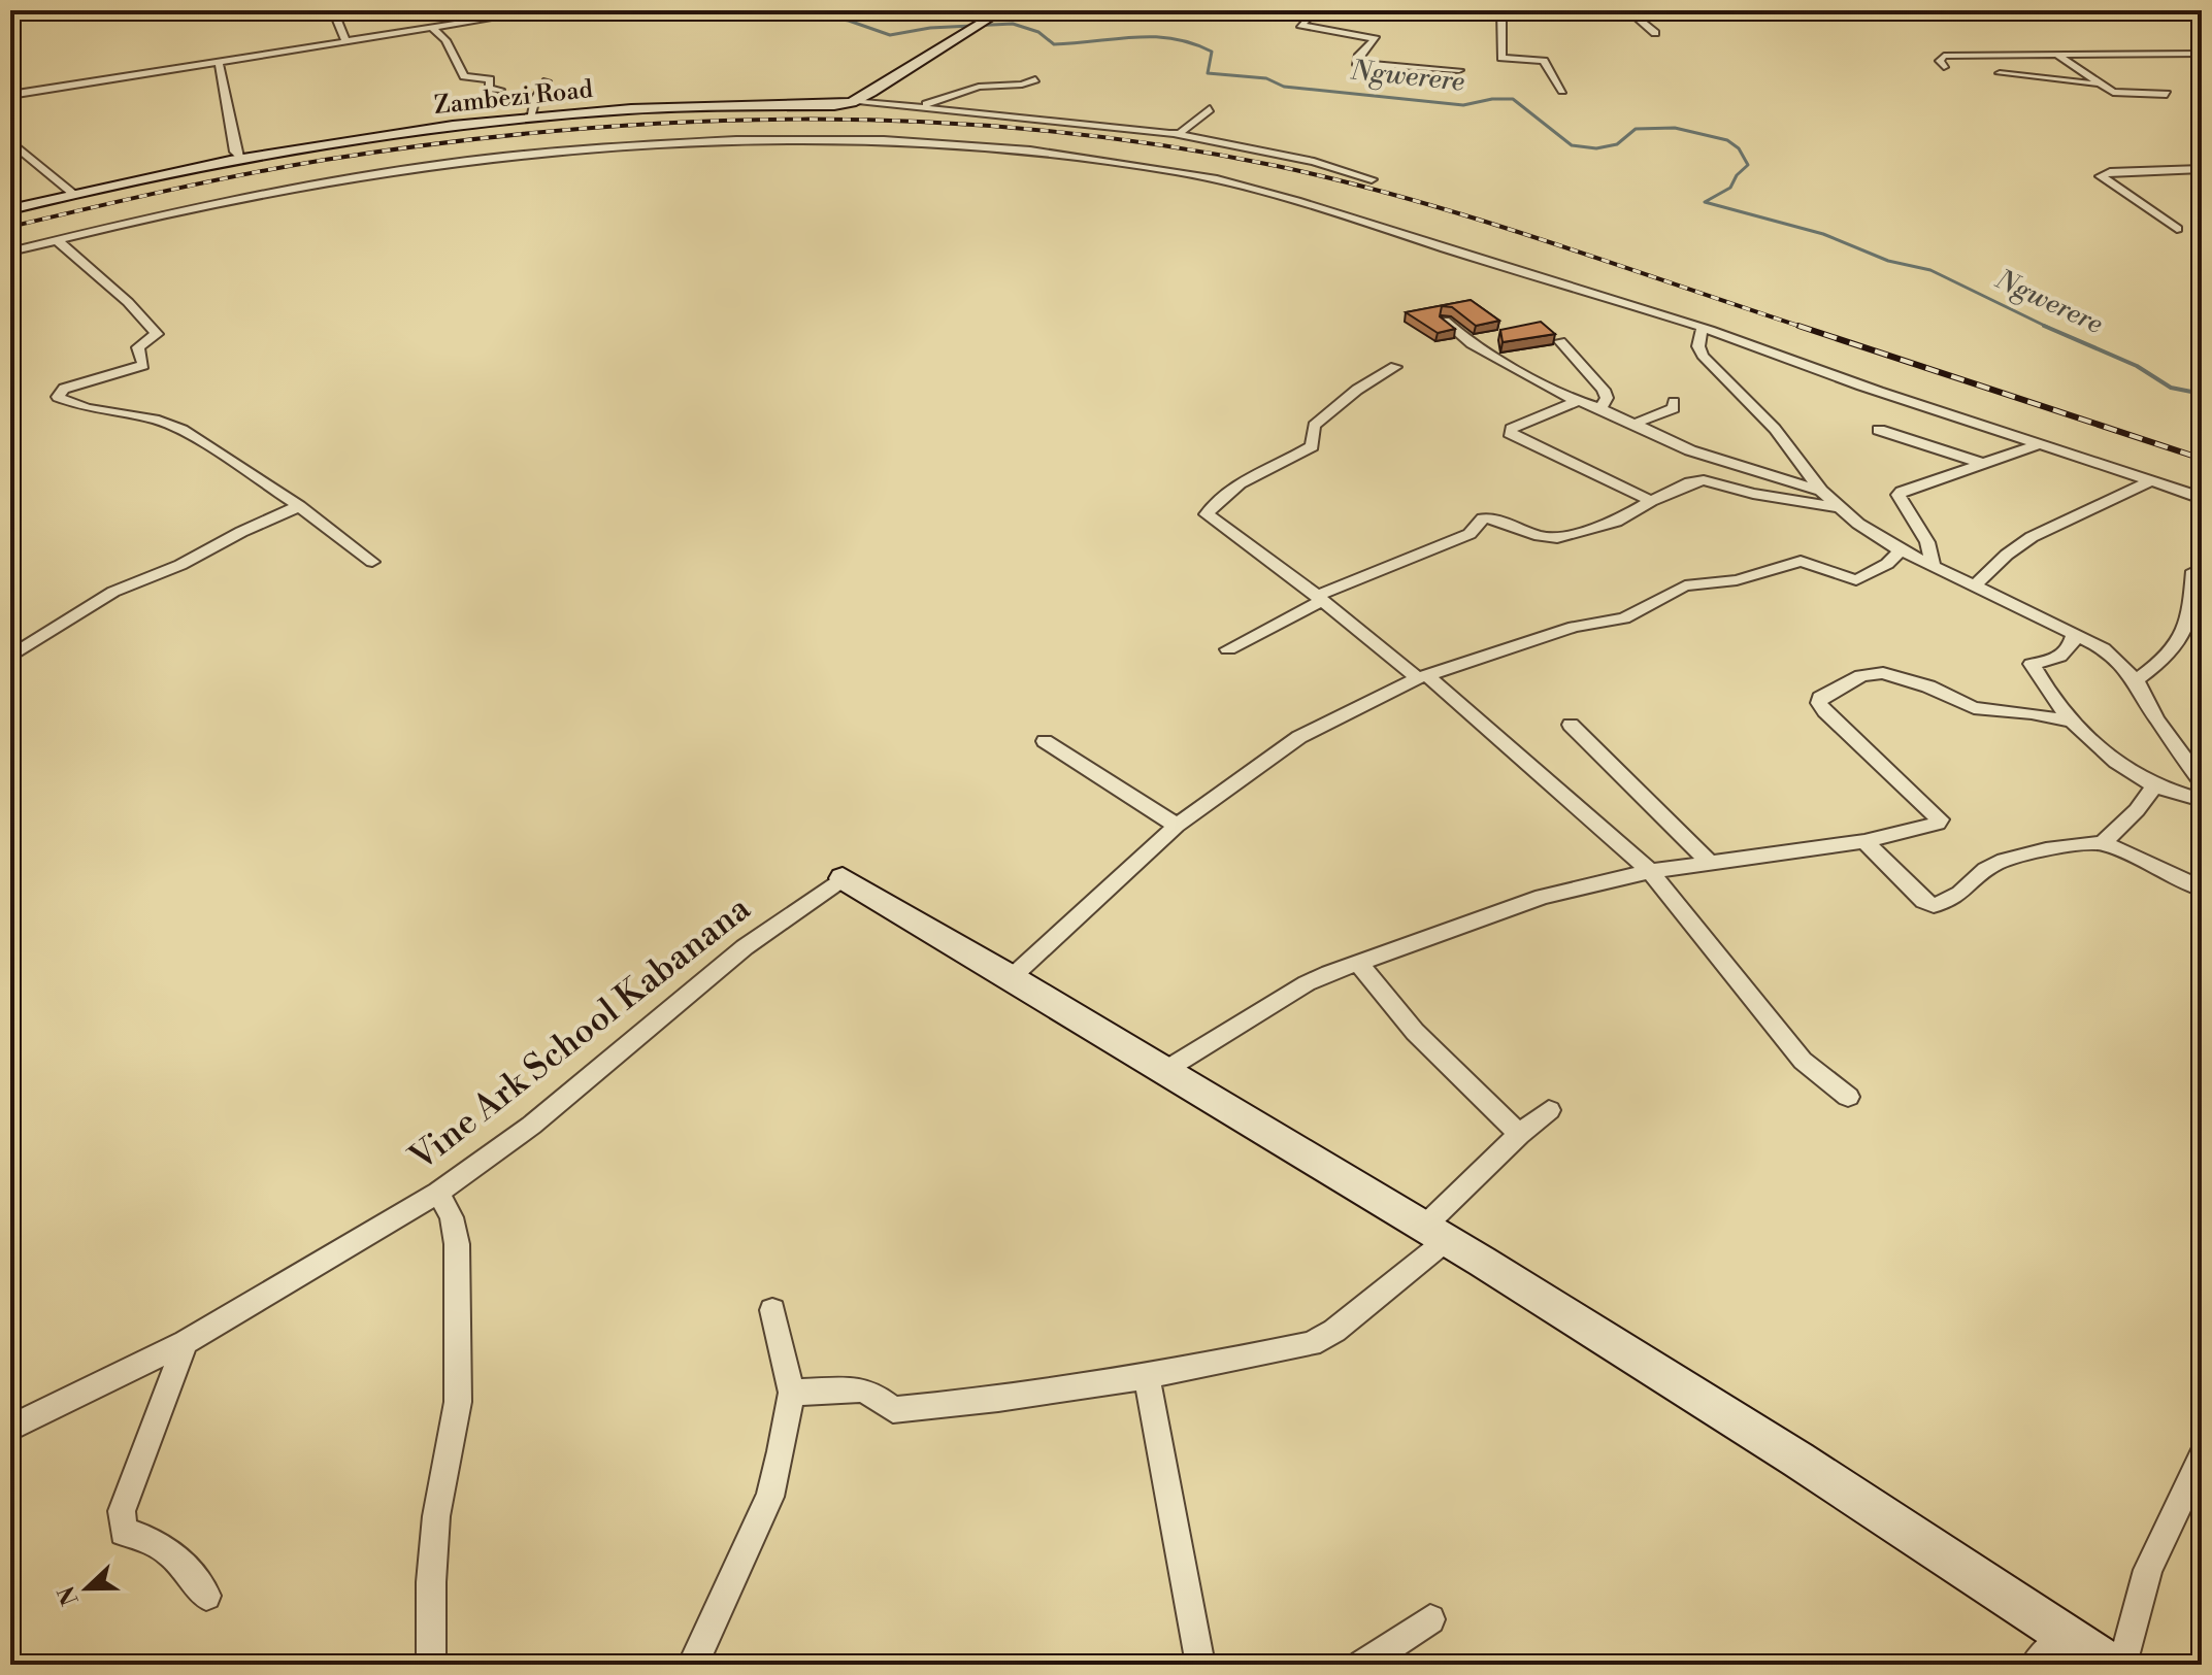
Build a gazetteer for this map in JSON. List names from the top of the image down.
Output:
{
  "streets": {
    "main road": ["Zambezi Road"],
    "street": ["Vine Ark School Kabanana"]
  },
  "water": ["Ngwerere"],
  "north": "left"
}
